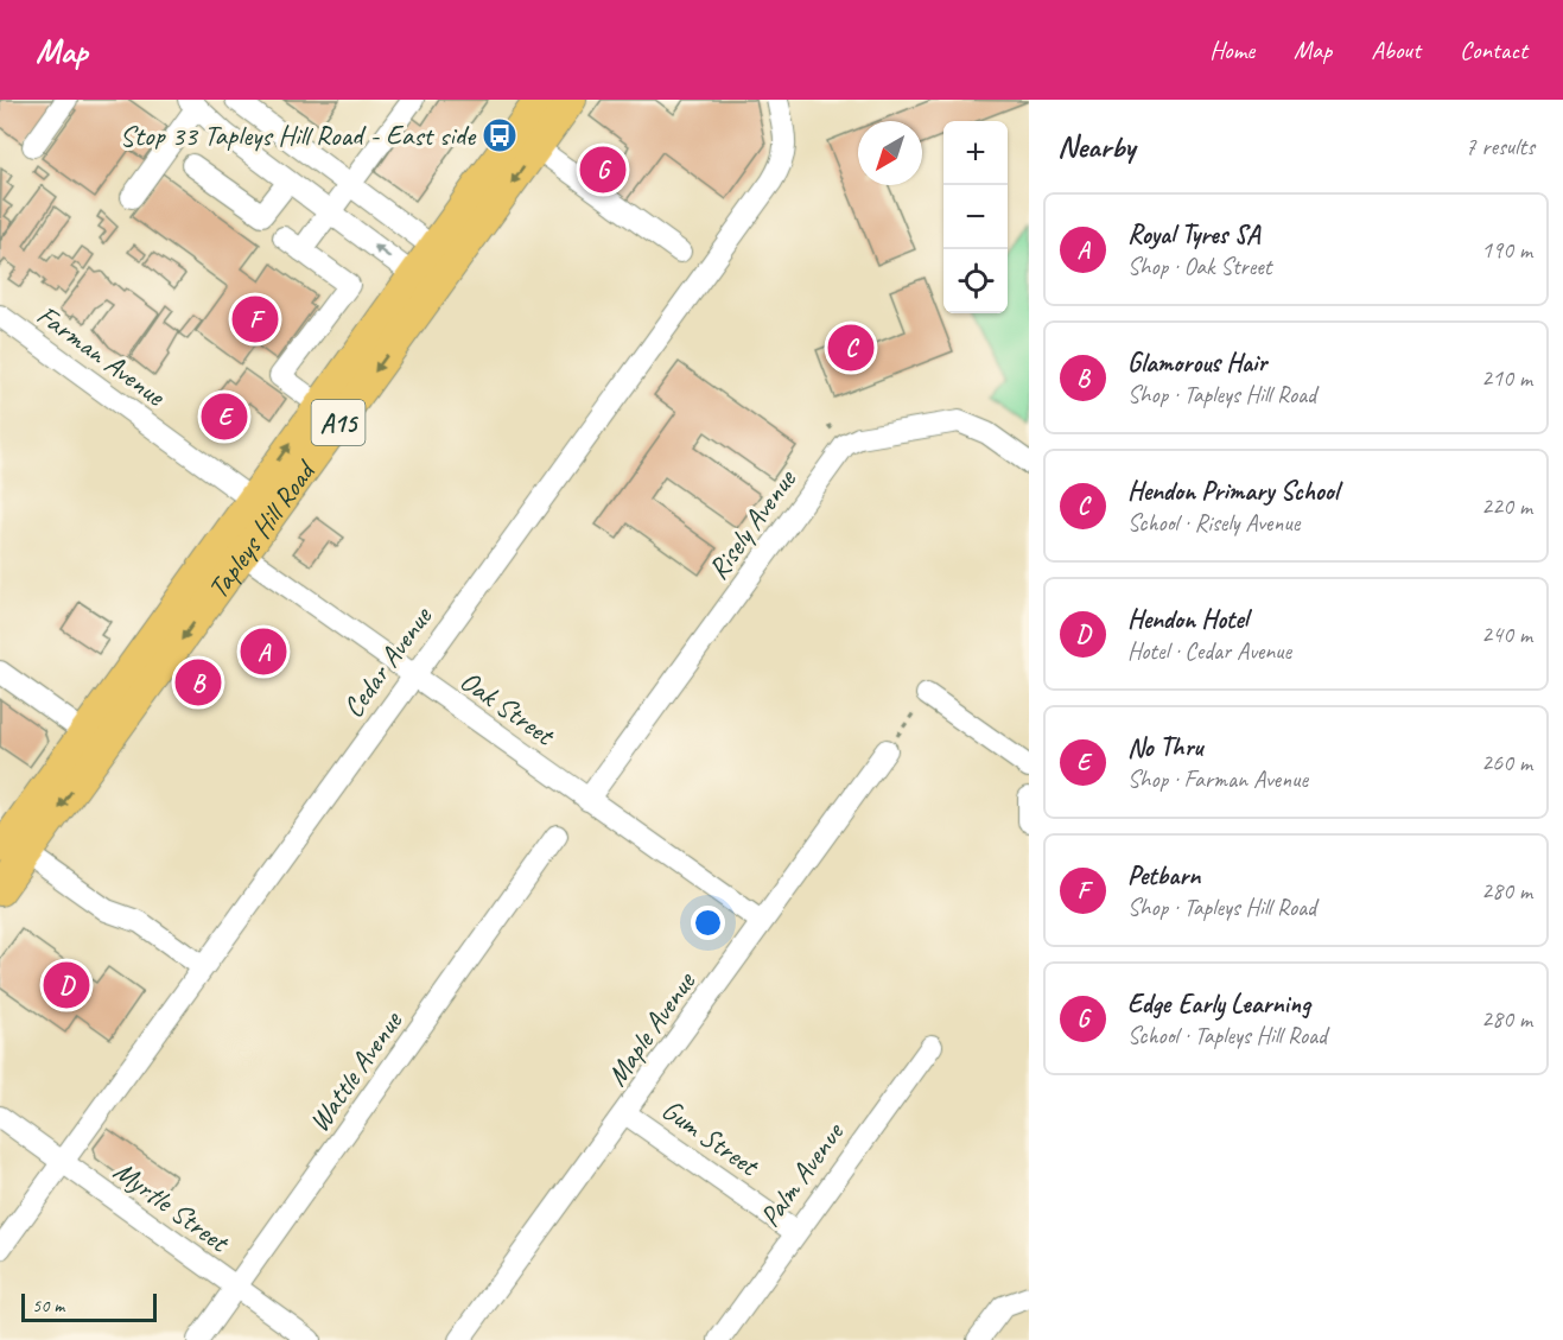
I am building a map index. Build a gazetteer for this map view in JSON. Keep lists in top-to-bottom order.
{
  "streets": {
    "main road": ["A15", "Tapleys Hill Road"],
    "street": [
      "Farman Avenue",
      "Risely Avenue",
      "Cedar Avenue",
      "Oak Street",
      "Maple Avenue",
      "Wattle Avenue",
      "Gum Street",
      "Palm Avenue",
      "Myrtle Street"
    ]
  },
  "crossings": [
    ["Farman Avenue", "Tapleys Hill Road"],
    ["Risely Avenue", "Oak Street"],
    ["Tapleys Hill Road", "Oak Street"],
    ["Cedar Avenue", "Oak Street"],
    ["Cedar Avenue", "Myrtle Street"],
    ["Oak Street", "Maple Avenue"],
    ["Maple Avenue", "Gum Street"],
    ["Wattle Avenue", "Myrtle Street"],
    ["Gum Street", "Palm Avenue"]
  ],
  "places": {
    "bus stop": ["Stop 33 Tapleys Hill Road - East side"]
  },
  "scale_bar": "50 m",
  "north": "bottom left",
  "page": {
    "header": "Map",
    "nav": [
      "Home",
      "Map",
      "About",
      "Contact"
    ],
    "heading": ["Nearby", "7 results"],
    "map_buttons": ["+", "−"],
    "pins": [
      "G",
      "F",
      "C",
      "E",
      "A",
      "B",
      "D"
    ],
    "list": [
      {
        "mark": "A",
        "name": "Royal Tyres SA",
        "note": "Shop · Oak Street",
        "value": "190 m"
      },
      {
        "mark": "B",
        "name": "Glamorous Hair",
        "note": "Shop · Tapleys Hill Road",
        "value": "210 m"
      },
      {
        "mark": "C",
        "name": "Hendon Primary School",
        "note": "School · Risely Avenue",
        "value": "220 m"
      },
      {
        "mark": "D",
        "name": "Hendon Hotel",
        "note": "Hotel · Cedar Avenue",
        "value": "240 m"
      },
      {
        "mark": "E",
        "name": "No Thru",
        "note": "Shop · Farman Avenue",
        "value": "260 m"
      },
      {
        "mark": "F",
        "name": "Petbarn",
        "note": "Shop · Tapleys Hill Road",
        "value": "280 m"
      },
      {
        "mark": "G",
        "name": "Edge Early Learning",
        "note": "School · Tapleys Hill Road",
        "value": "280 m"
      }
    ],
    "scale": "50 m"
  }
}
